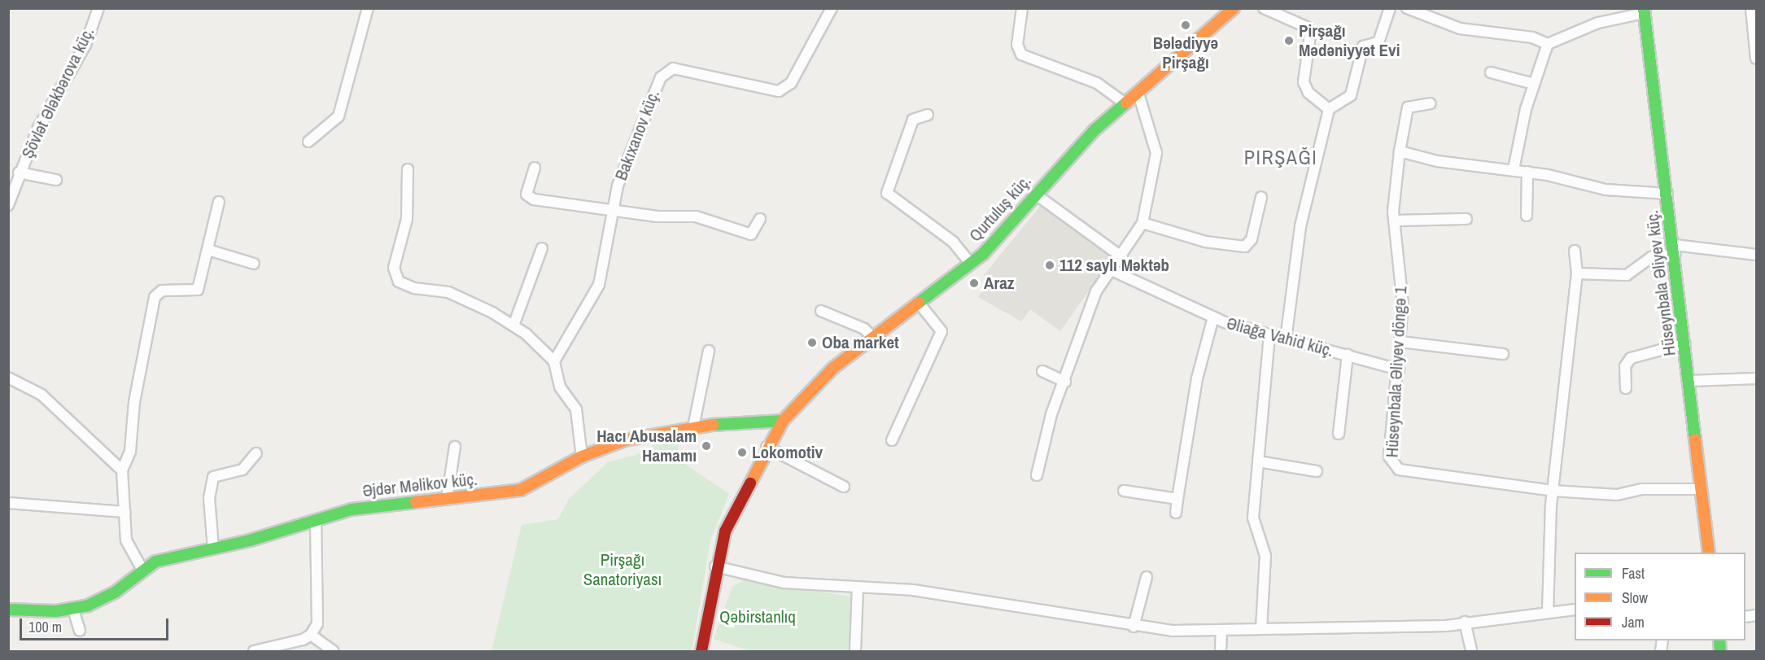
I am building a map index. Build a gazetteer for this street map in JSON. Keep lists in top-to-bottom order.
{
  "streets": {
    "street": [
      "Şövlət Ələkbərova küç.",
      "Bakıxanov küç.",
      "Qurtuluş küç.",
      "Hüseynbala Əliyev küç.",
      "Əliağa Vahid küç.",
      "Hüseynbala Əliyev döngə 1",
      "Əjdər Məlikov küç."
    ]
  },
  "crossings": [
    ["Qurtuluş küç.", "Əjdər Məlikov küç."],
    ["Hüseynbala Əliyev küç.", "Hüseynbala Əliyev döngə 1"],
    ["Əliağa Vahid küç.", "Hüseynbala Əliyev döngə 1"]
  ],
  "districts": ["PIRŞAĞI"],
  "parks": ["Pirşağı Sanatoriyası", "Qəbirstanlıq"],
  "places": [
    "Bələdiyyə Pirşağı",
    "Pirşağı Mədəniyyət Evi",
    "112 saylı Məktəb",
    "Araz",
    "Oba market",
    "Hacı Abusalam Hamamı",
    "Lokomotiv"
  ],
  "legend": ["Fast", "Slow", "Jam"],
  "scale_bar": "100 m"
}
